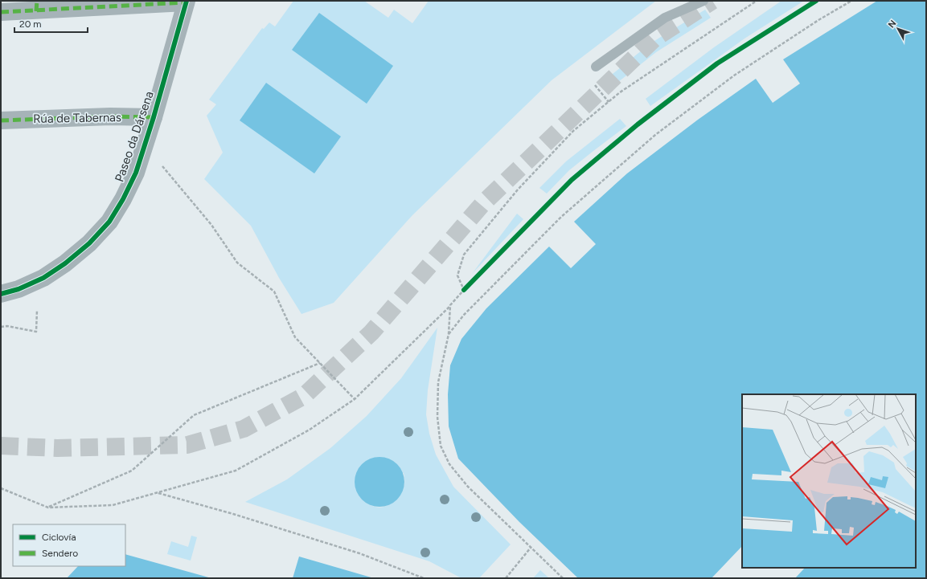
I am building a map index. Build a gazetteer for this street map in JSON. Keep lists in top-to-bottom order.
{
  "streets": {
    "street": ["Rúa de Tabernas", "Paseo da Dársena"]
  },
  "crossings": [
    ["Rúa de Tabernas", "Paseo da Dársena"]
  ],
  "legend": ["Ciclovía", "Sendero"],
  "scale_bar": "20 m",
  "north": "top left"
}
